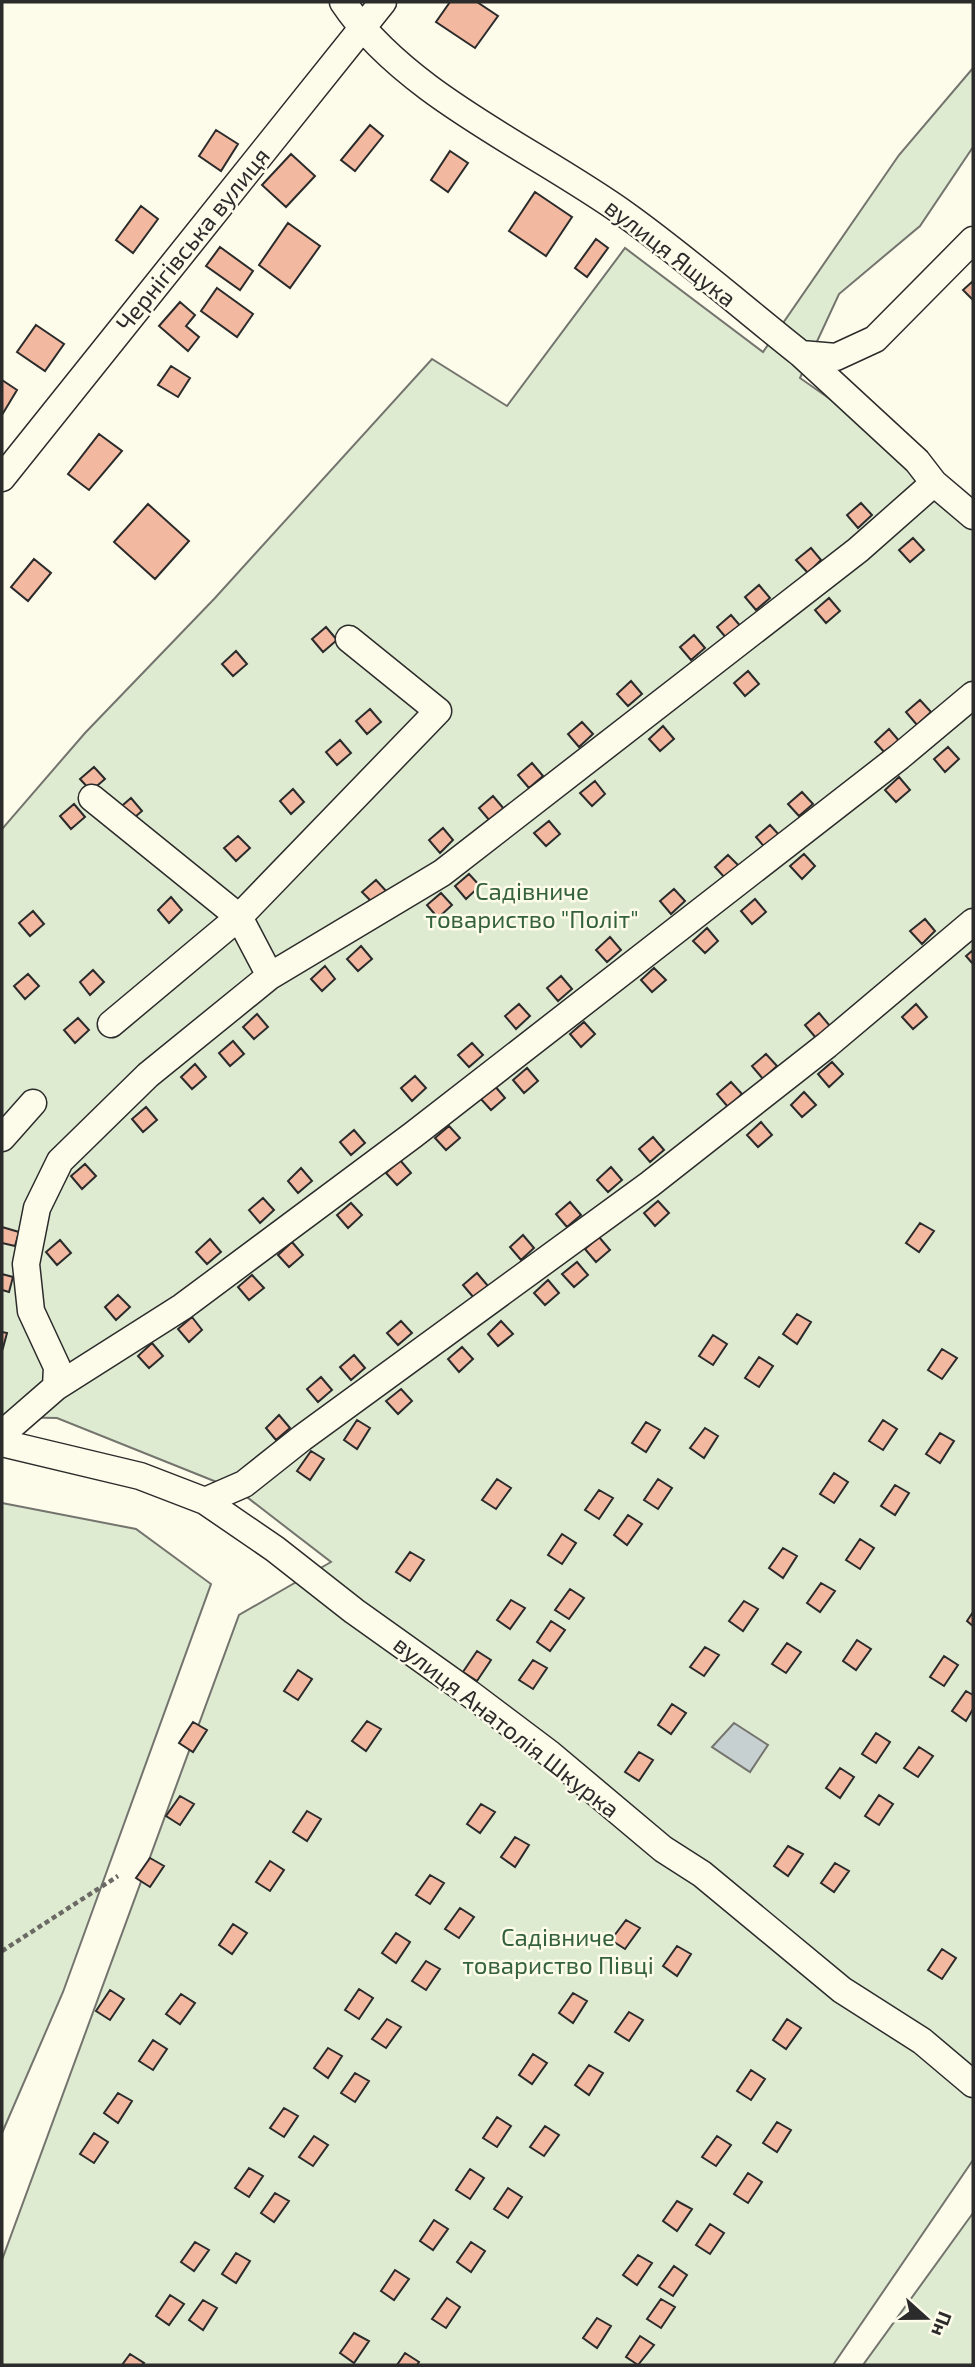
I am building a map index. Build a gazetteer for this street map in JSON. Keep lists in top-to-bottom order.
{
  "streets": {
    "street": ["Чернігівська вулиця", "вулиця Ящука", "вулиця Анатолія Шкурка"]
  },
  "crossings": [
    ["Чернігівська вулиця", "вулиця Ящука"]
  ],
  "parks": ["Садівниче товариство \"Політ\"", "Садівниче товариство Півці"],
  "north": "right"
}
